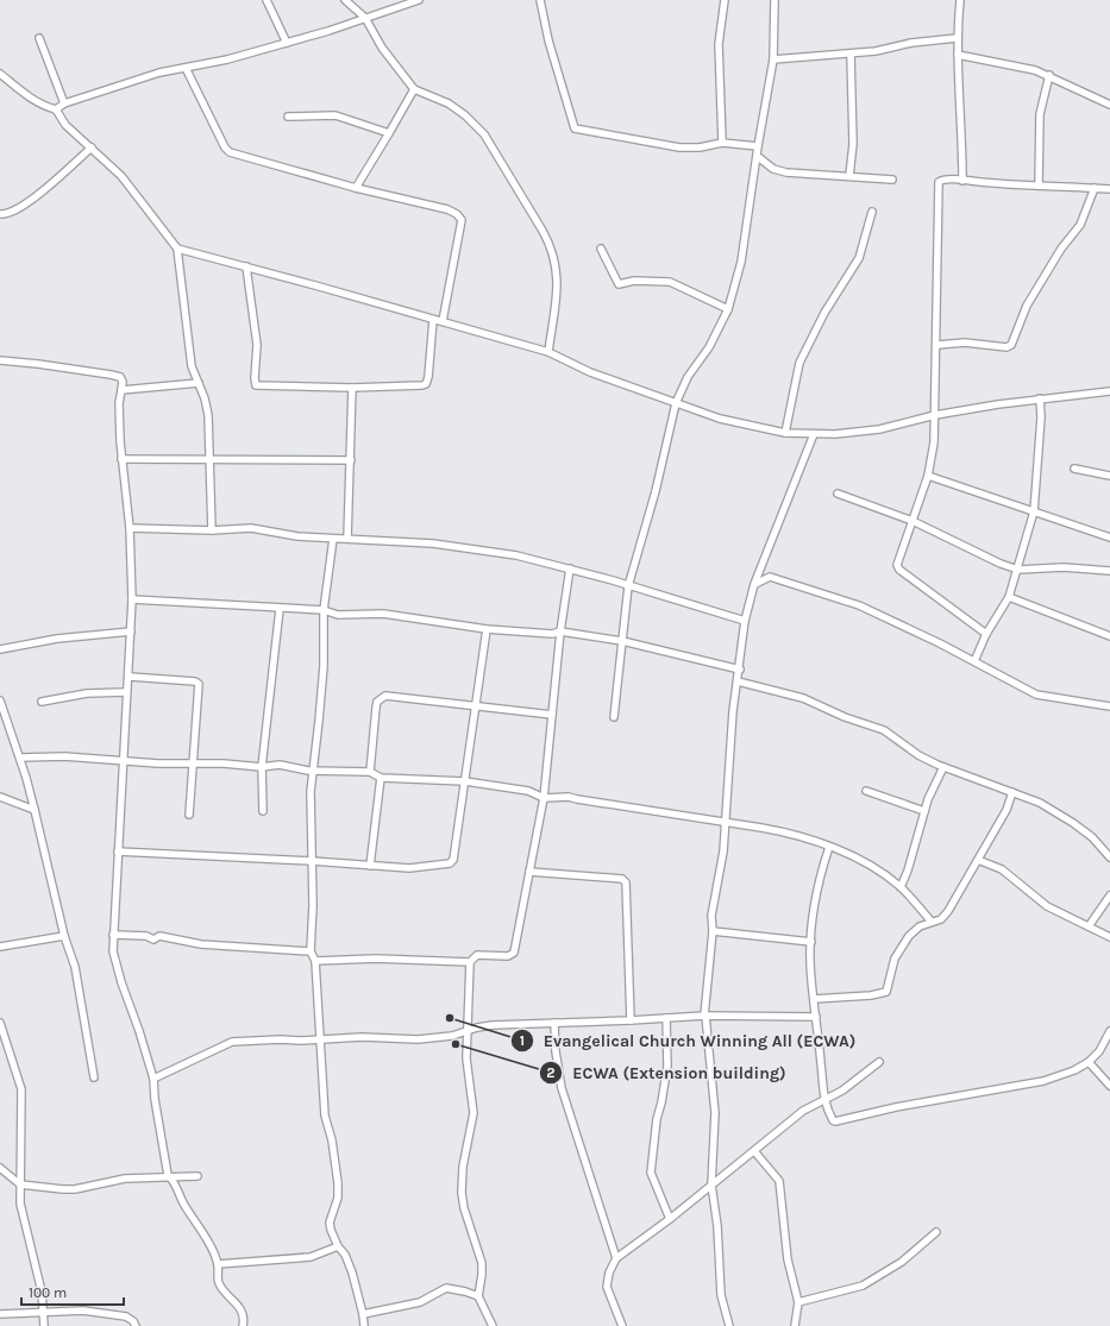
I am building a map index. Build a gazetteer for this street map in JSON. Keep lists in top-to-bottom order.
{
  "places": ["Evangelical Church Winning All (ECWA)", "ECWA (Extension building)"],
  "scale_bar": "100 m"
}
